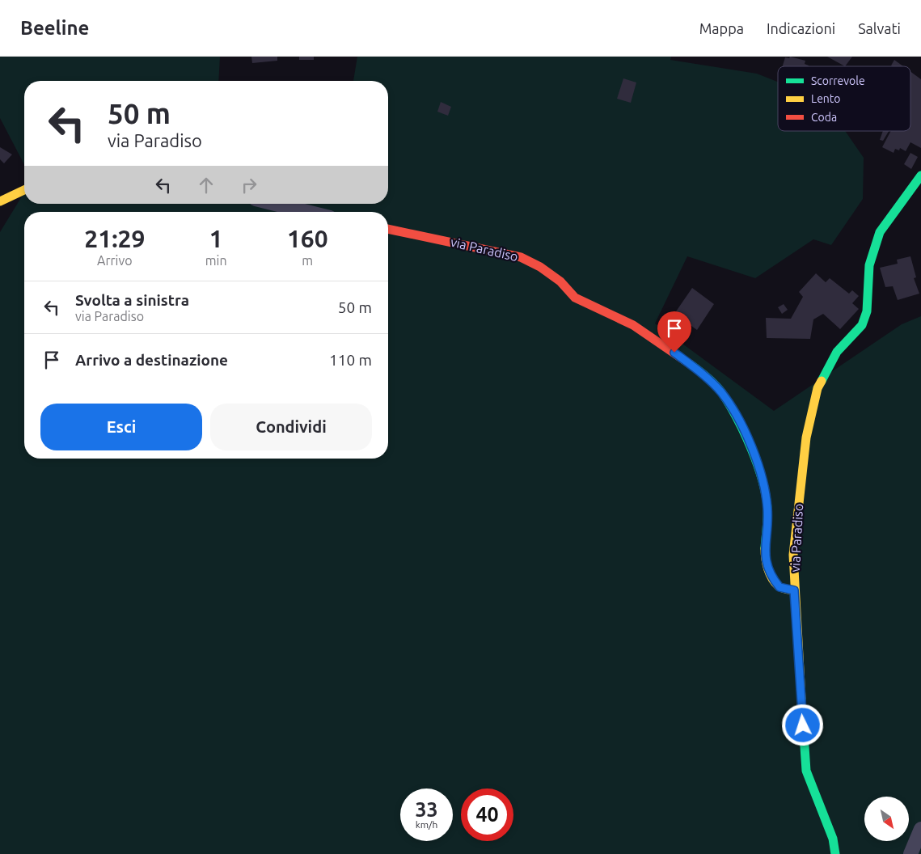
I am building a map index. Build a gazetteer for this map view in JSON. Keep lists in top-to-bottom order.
{
  "streets": {
    "street": ["via Paradiso"]
  },
  "legend": ["Scorrevole", "Lento", "Coda"],
  "north": "bottom right",
  "page": {
    "header": "Beeline",
    "nav": ["Mappa", "Indicazioni", "Salvati"],
    "turn": ["50 m", "via Paradiso"],
    "eta": [
      "21:29",
      "Arrivo",
      "1",
      "min",
      "160",
      "m"
    ],
    "list": [
      {
        "name": "Svolta a sinistra",
        "note": "via Paradiso",
        "value": "50 m"
      },
      {
        "name": "Arrivo a destinazione",
        "value": "110 m"
      }
    ],
    "buttons": ["Esci", "Condividi"],
    "speed": "33 km/h",
    "limit": "40"
  }
}
